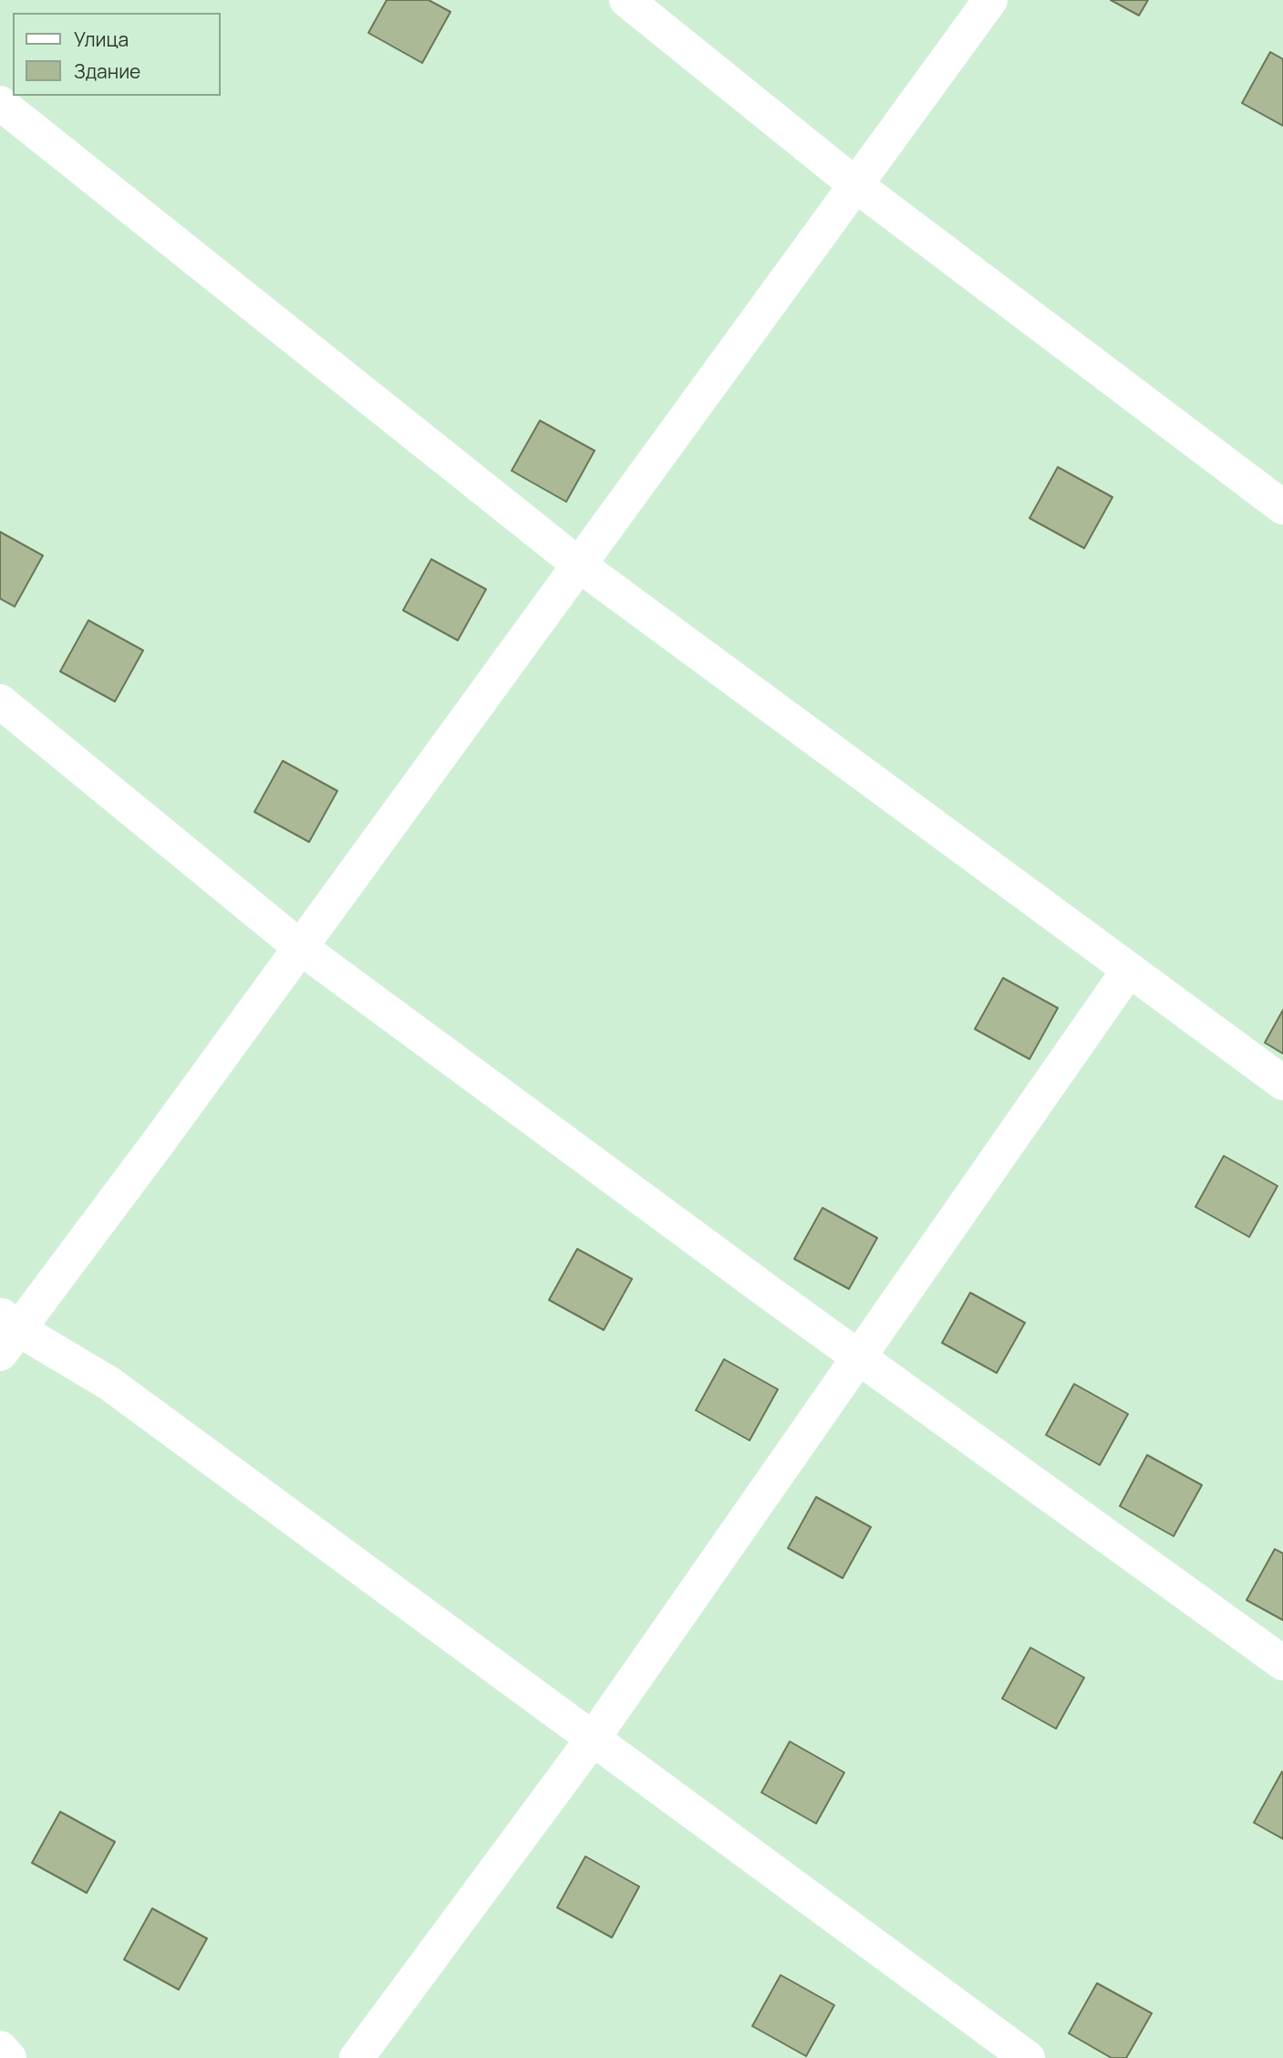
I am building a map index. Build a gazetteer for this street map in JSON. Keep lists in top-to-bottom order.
{
  "legend": ["Улица", "Здание"]
}
